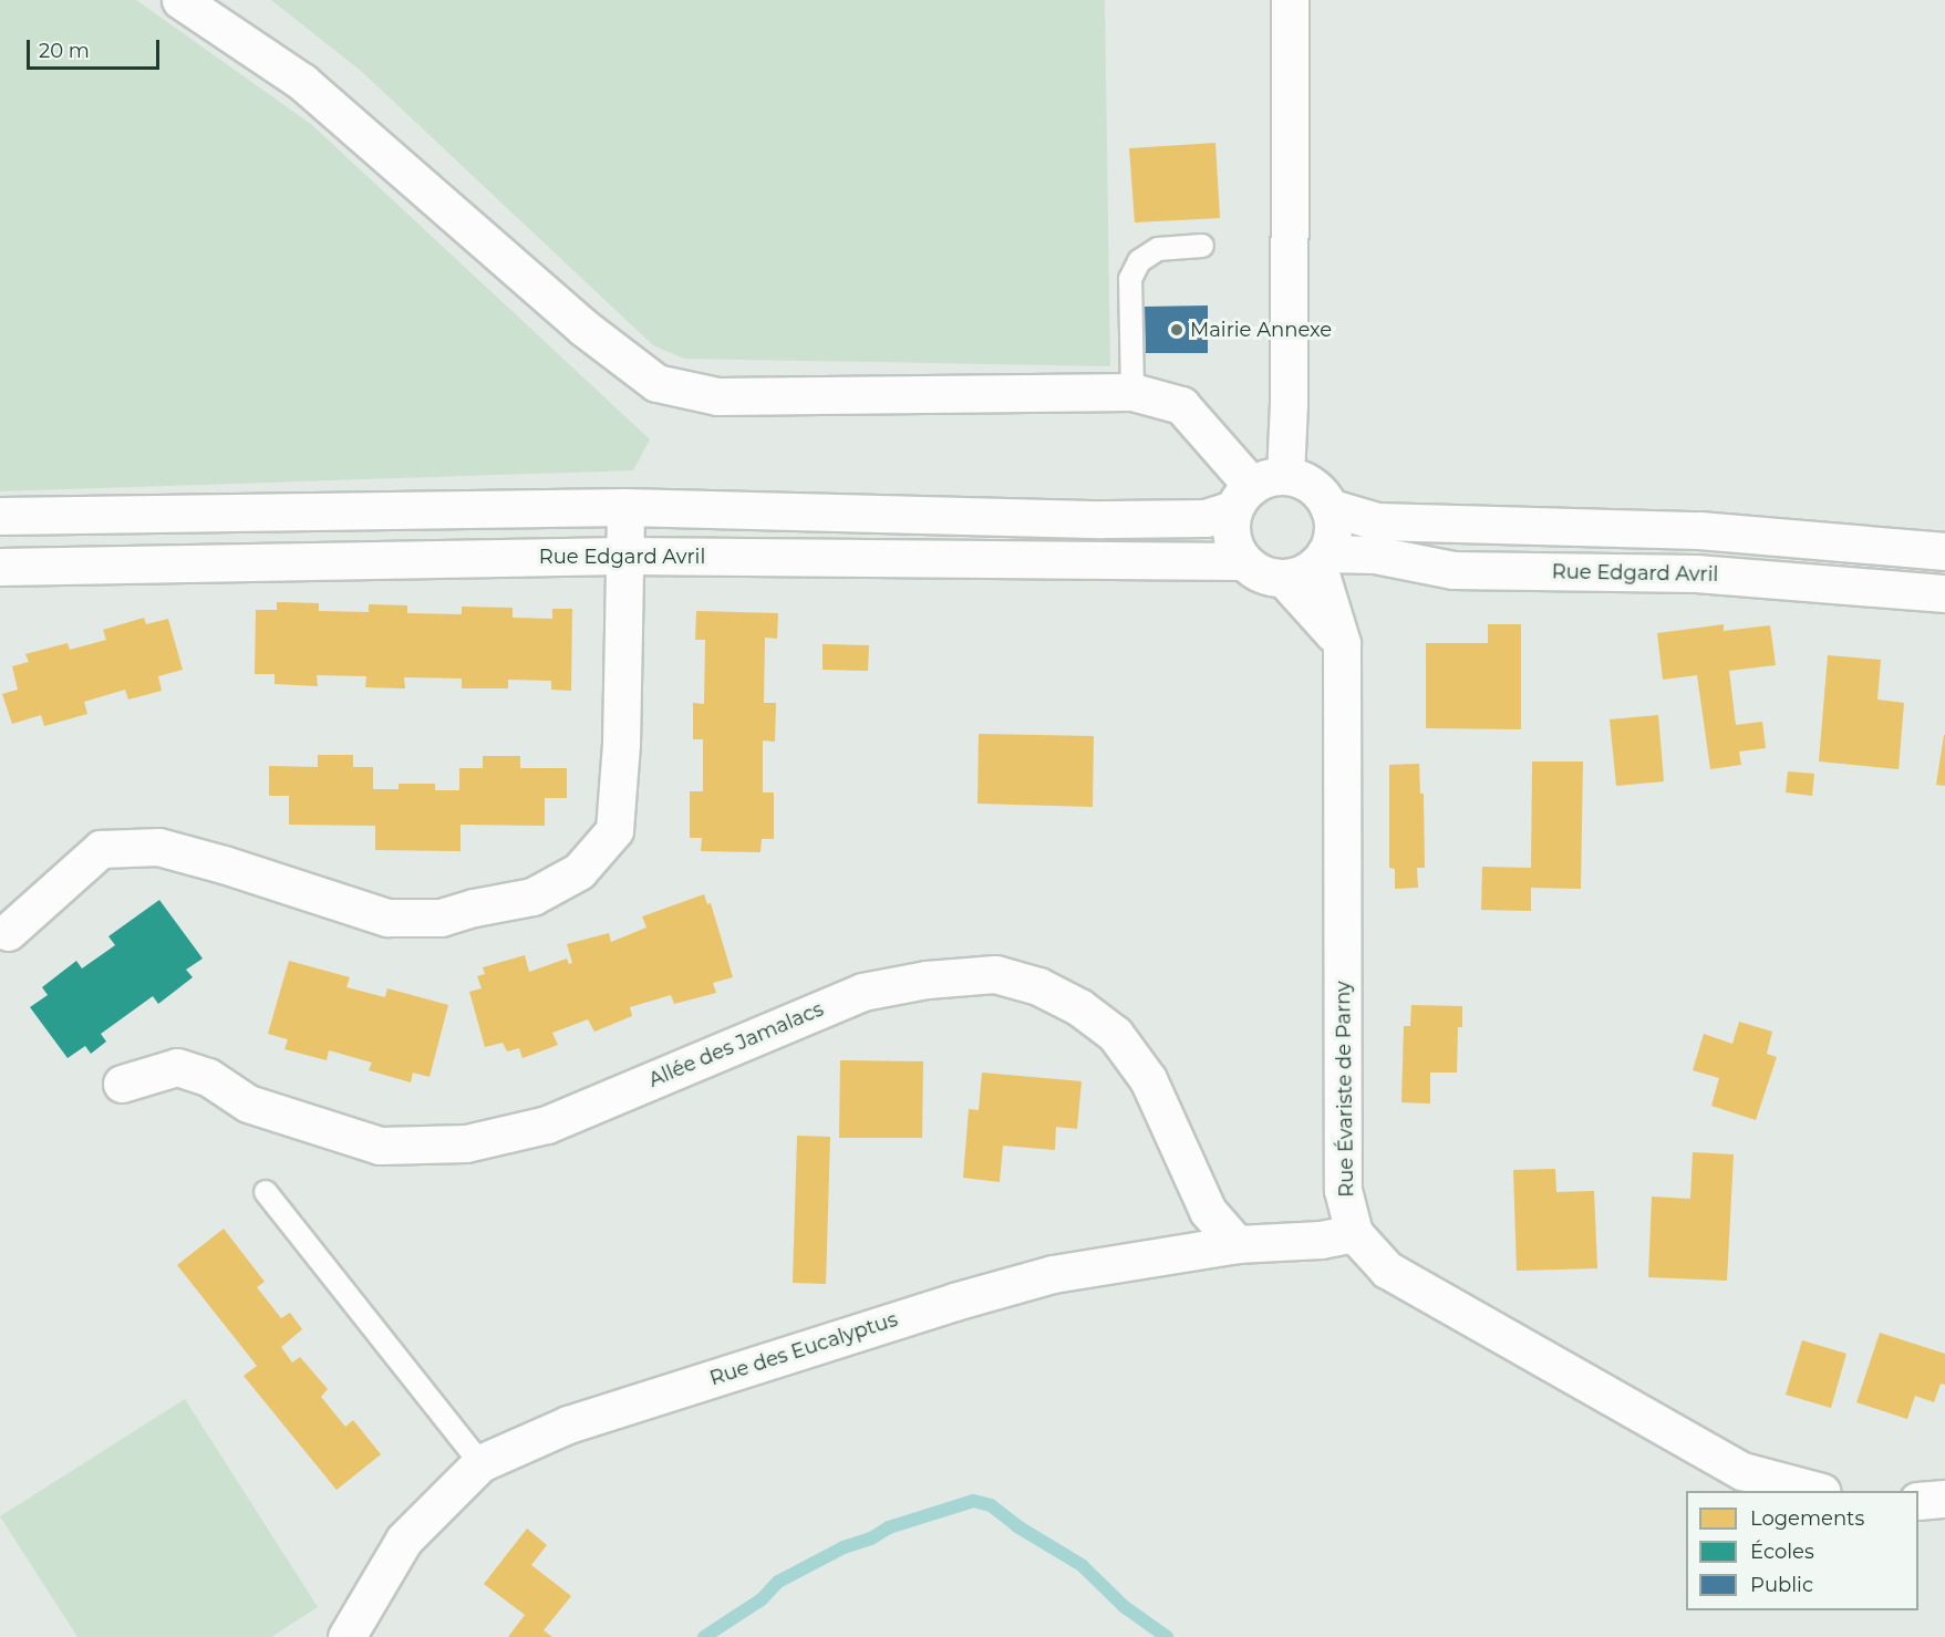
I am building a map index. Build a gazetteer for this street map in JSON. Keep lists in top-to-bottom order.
{
  "streets": {
    "street": [
      "Rue Edgard Avril",
      "Allée des Jamalacs",
      "Rue Évariste de Parny",
      "Rue des Eucalyptus"
    ]
  },
  "crossings": [
    ["Rue Edgard Avril", "Rue Évariste de Parny"],
    ["Allée des Jamalacs", "Rue des Eucalyptus"],
    ["Rue Évariste de Parny", "Rue des Eucalyptus"]
  ],
  "places": ["Mairie Annexe"],
  "legend": ["Logements", "Écoles", "Public"],
  "scale_bar": "20 m"
}
